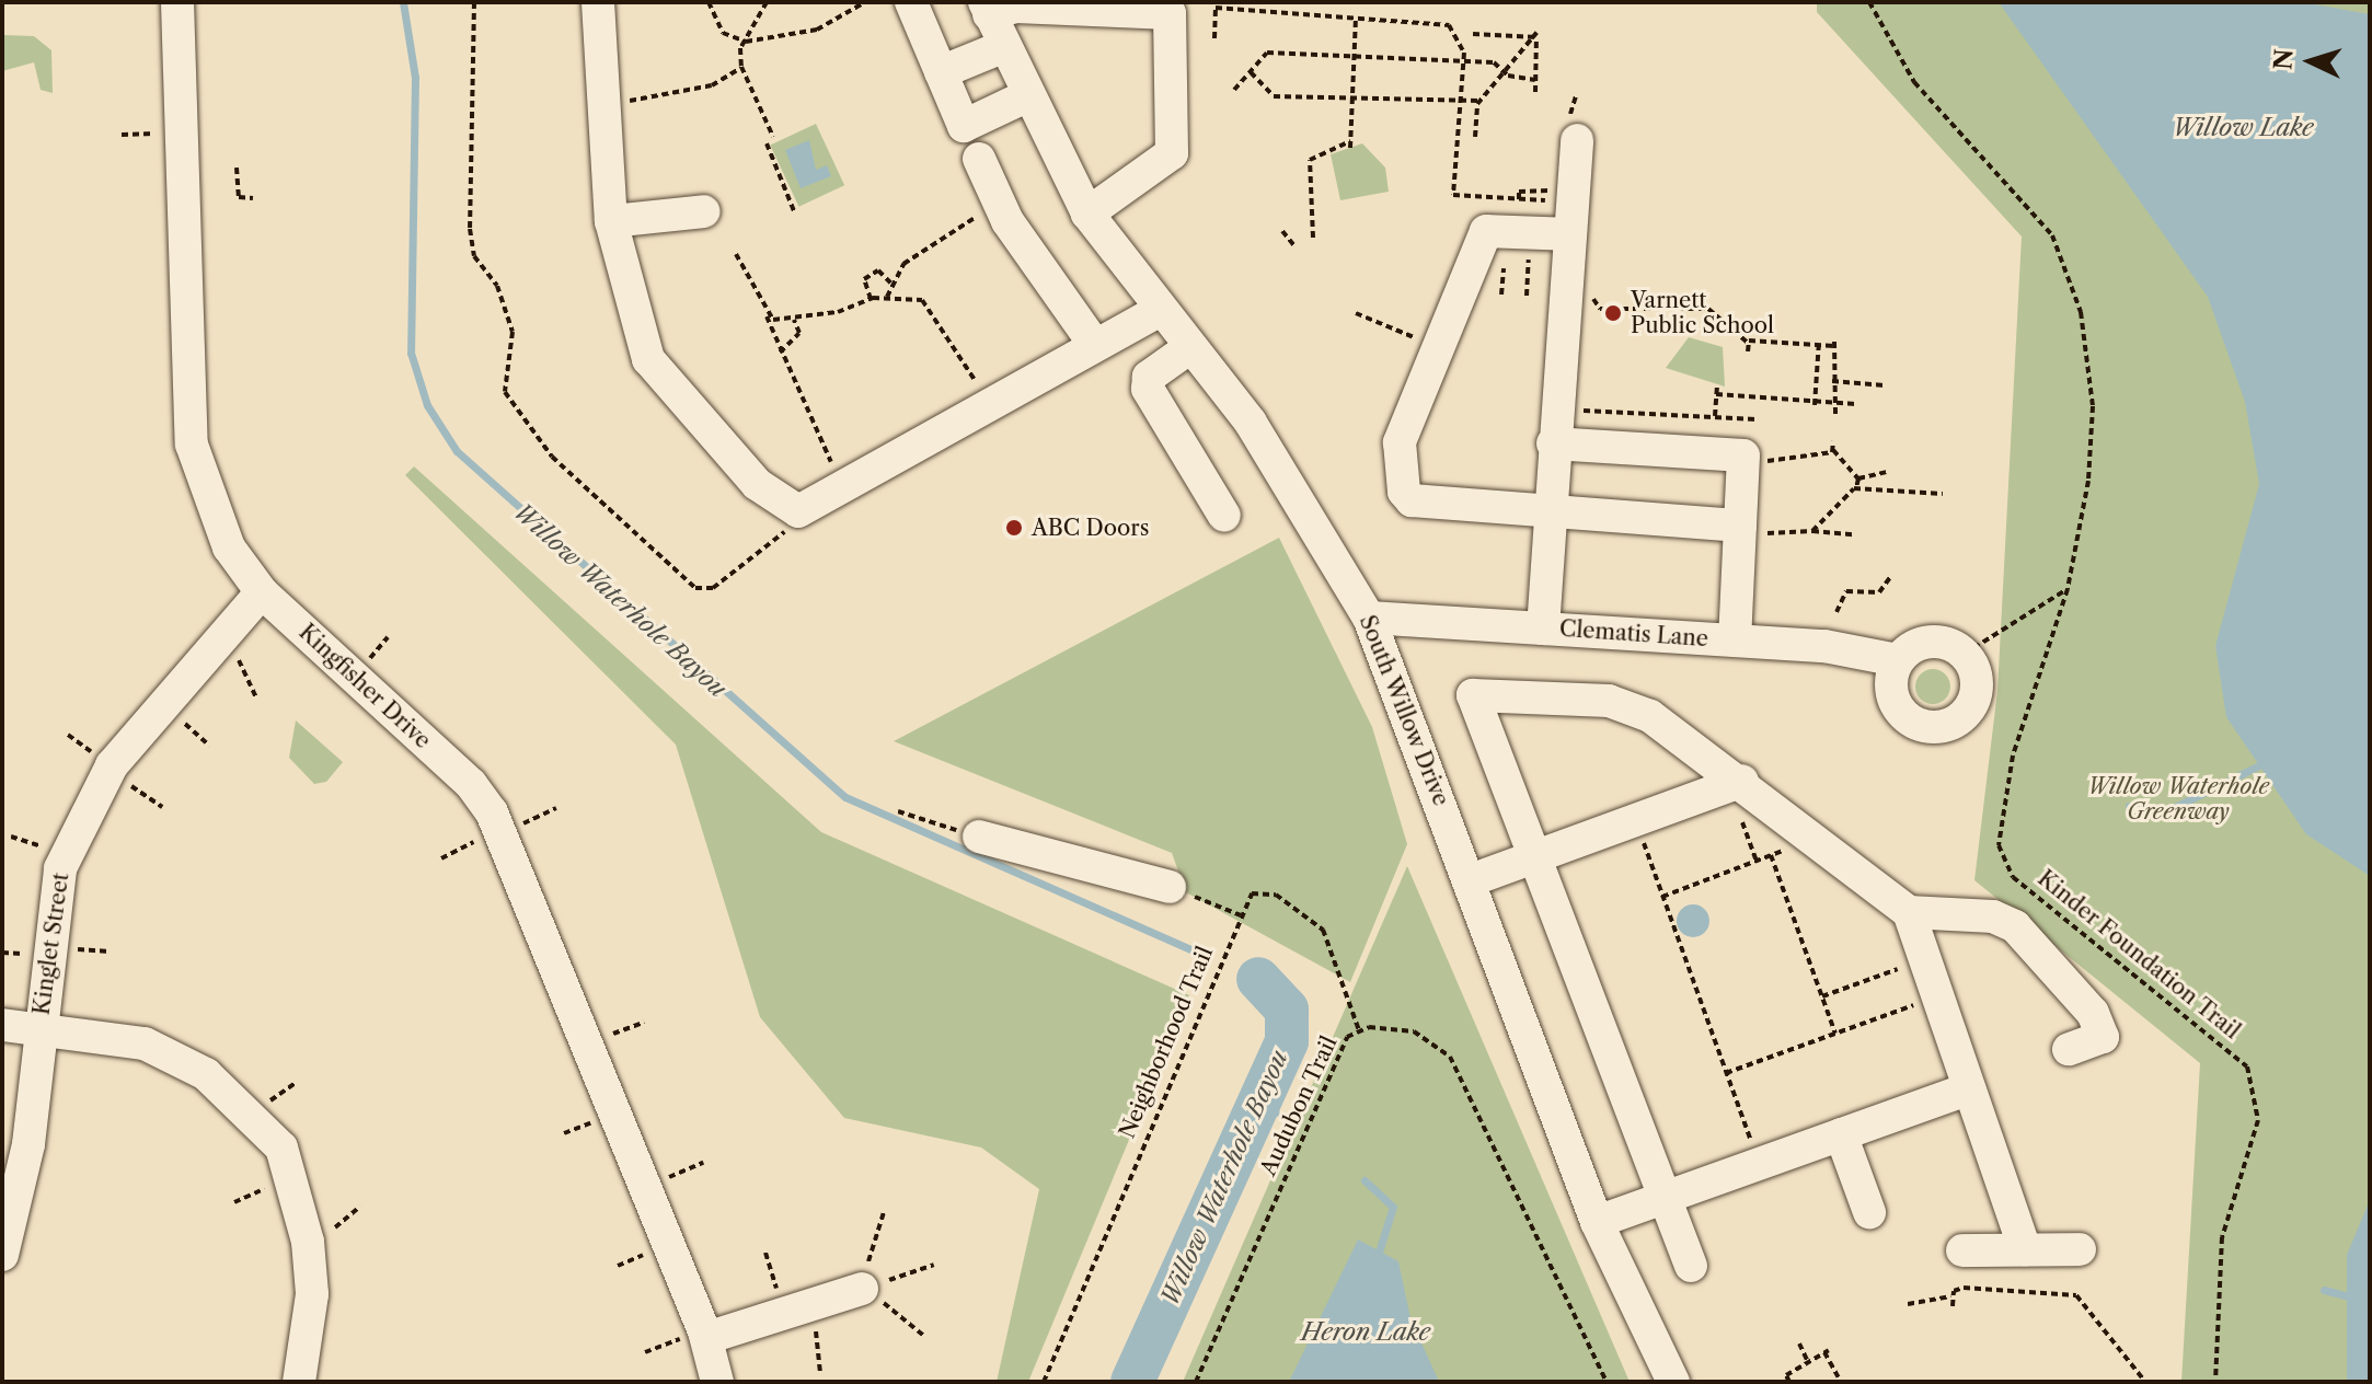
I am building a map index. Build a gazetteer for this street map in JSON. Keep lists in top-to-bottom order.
{
  "streets": {
    "street": [
      "Clematis Lane",
      "Kingfisher Drive",
      "South Willow Drive",
      "Kinglet Street"
    ],
    "path": ["Kinder Foundation Trail", "Neighborhood Trail", "Audubon Trail"]
  },
  "crossings": [
    ["Clematis Lane", "South Willow Drive"],
    ["Kingfisher Drive", "Kinglet Street"],
    ["Neighborhood Trail", "Audubon Trail"]
  ],
  "water": ["Willow Lake", "Willow Waterhole Bayou", "Heron Lake"],
  "parks": ["Willow Waterhole Greenway"],
  "places": ["Varnett Public School", "ABC Doors"],
  "north": "left"
}
